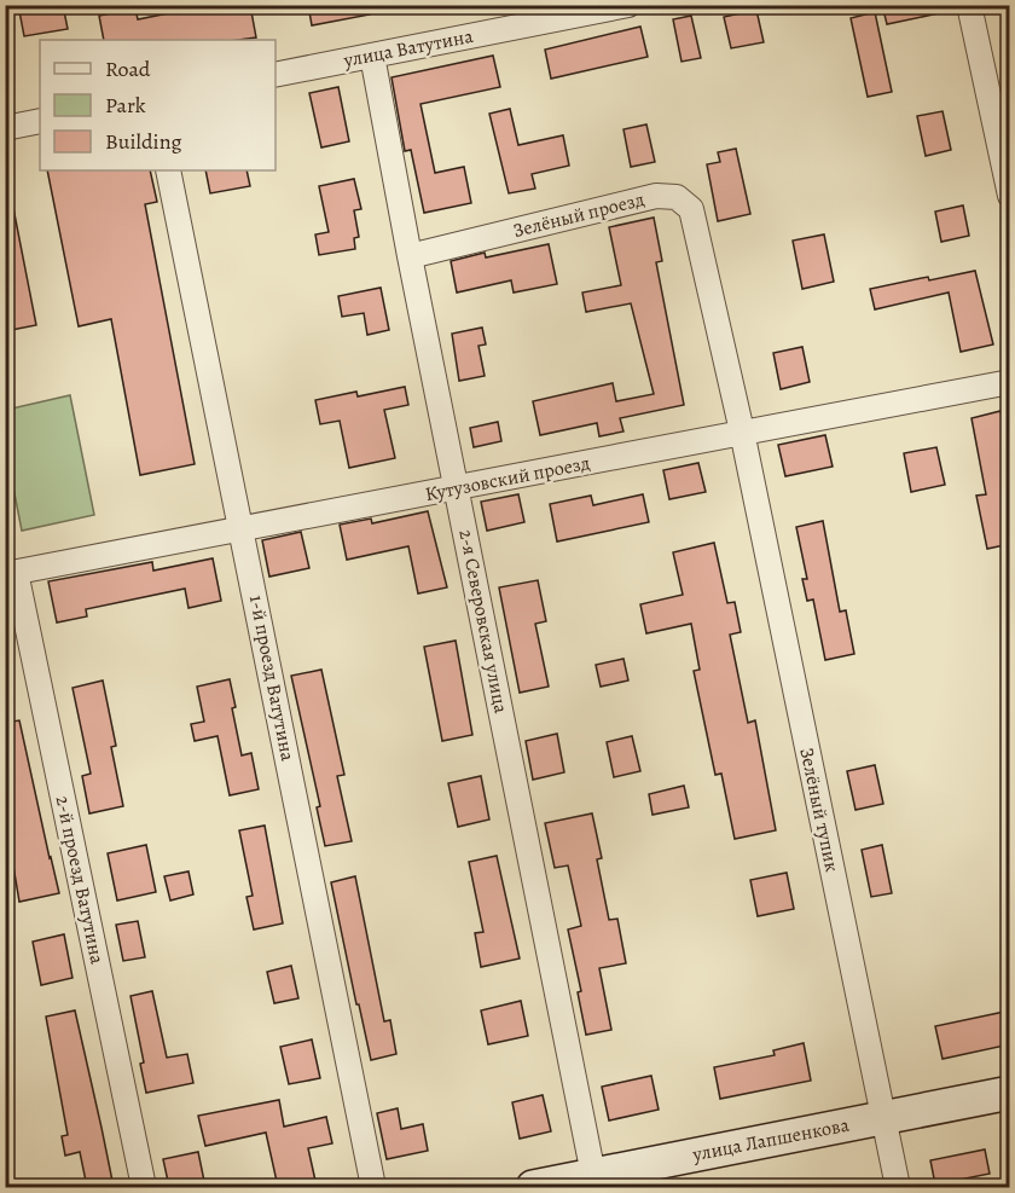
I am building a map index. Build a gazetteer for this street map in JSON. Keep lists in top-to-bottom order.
{
  "streets": {
    "street": [
      "улица Ватутина",
      "Зелёный проезд",
      "Кутузовский проезд",
      "2-я Северовская улица",
      "1-й проезд Ватутина",
      "Зелёный тупик",
      "2-й проезд Ватутина",
      "улица Лапшенкова"
    ]
  },
  "crossings": [
    ["улица Ватутина", "2-я Северовская улица"],
    ["Зелёный проезд", "Кутузовский проезд"],
    ["Зелёный проезд", "2-я Северовская улица"],
    ["Зелёный проезд", "Зелёный тупик"],
    ["Кутузовский проезд", "2-я Северовская улица"],
    ["Кутузовский проезд", "1-й проезд Ватутина"],
    ["Кутузовский проезд", "Зелёный тупик"],
    ["Кутузовский проезд", "2-й проезд Ватутина"],
    ["2-я Северовская улица", "улица Лапшенкова"],
    ["Зелёный тупик", "улица Лапшенкова"]
  ],
  "legend": ["Road", "Park", "Building"]
}
